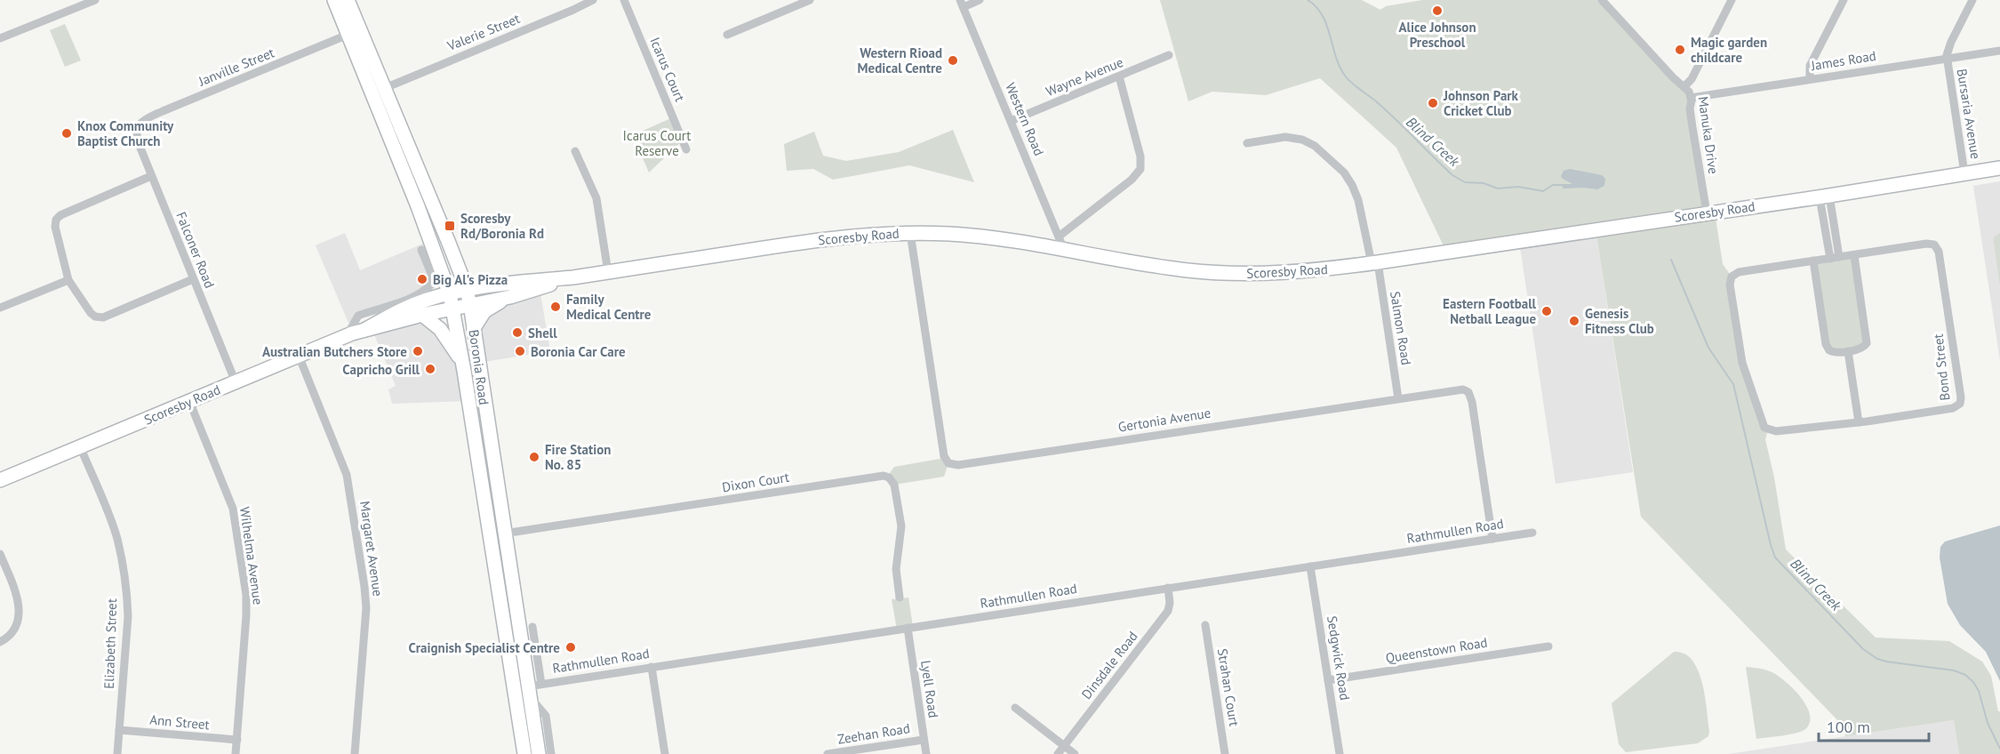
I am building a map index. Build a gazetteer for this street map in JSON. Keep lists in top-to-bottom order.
{
  "streets": {
    "main road": ["Scoresby Road", "Boronia Road"],
    "street": [
      "Valerie Street",
      "James Road",
      "Janville Street",
      "Icarus Court",
      "Wayne Avenue",
      "Bursaria Avenue",
      "Western Road",
      "Manuka Drive",
      "Falconer Road",
      "Salmon Road",
      "Bond Street",
      "Gertonia Avenue",
      "Dixon Court",
      "Rathmullen Road",
      "Margaret Avenue",
      "Wilhelma Avenue",
      "Elizabeth Street",
      "Queenstown Road",
      "Sedgwick Road",
      "Dinsdale Road",
      "Strahan Court",
      "Lyell Road",
      "Ann Street",
      "Zeehan Road"
    ]
  },
  "crossings": [
    ["Valerie Street", "Boronia Road"],
    ["James Road", "Bursaria Avenue"],
    ["James Road", "Manuka Drive"],
    ["Janville Street", "Falconer Road"],
    ["Janville Street", "Boronia Road"],
    ["Wayne Avenue", "Western Road"],
    ["Bursaria Avenue", "Scoresby Road"],
    ["Western Road", "Scoresby Road"],
    ["Manuka Drive", "Scoresby Road"],
    ["Scoresby Road", "Falconer Road"],
    ["Scoresby Road", "Salmon Road"],
    ["Scoresby Road", "Boronia Road"],
    ["Scoresby Road", "Gertonia Avenue"],
    ["Scoresby Road", "Margaret Avenue"],
    ["Scoresby Road", "Wilhelma Avenue"],
    ["Scoresby Road", "Elizabeth Street"],
    ["Salmon Road", "Gertonia Avenue"],
    ["Boronia Road", "Dixon Court"],
    ["Boronia Road", "Rathmullen Road"],
    ["Gertonia Avenue", "Rathmullen Road"],
    ["Rathmullen Road", "Sedgwick Road"],
    ["Rathmullen Road", "Dinsdale Road"],
    ["Rathmullen Road", "Lyell Road"],
    ["Wilhelma Avenue", "Ann Street"],
    ["Elizabeth Street", "Ann Street"],
    ["Queenstown Road", "Sedgwick Road"],
    ["Lyell Road", "Zeehan Road"]
  ],
  "water": ["Blind Creek"],
  "parks": ["Icarus Court Reserve"],
  "places": {
    "other": [
      "Alice Johnson Preschool",
      "Magic garden childcare",
      "Western Rioad Medical Centre",
      "Johnson Park Cricket Club",
      "Knox Community Baptist Church",
      "Big Al's Pizza",
      "Family Medical Centre",
      "Eastern Football Netball League",
      "Genesis Fitness Club",
      "Shell",
      "Australian Butchers Store",
      "Boronia Car Care",
      "Capricho Grill",
      "Fire Station No. 85",
      "Craignish Specialist Centre"
    ],
    "transit": ["Scoresby Rd/Boronia Rd"]
  },
  "scale_bar": "100 m"
}
